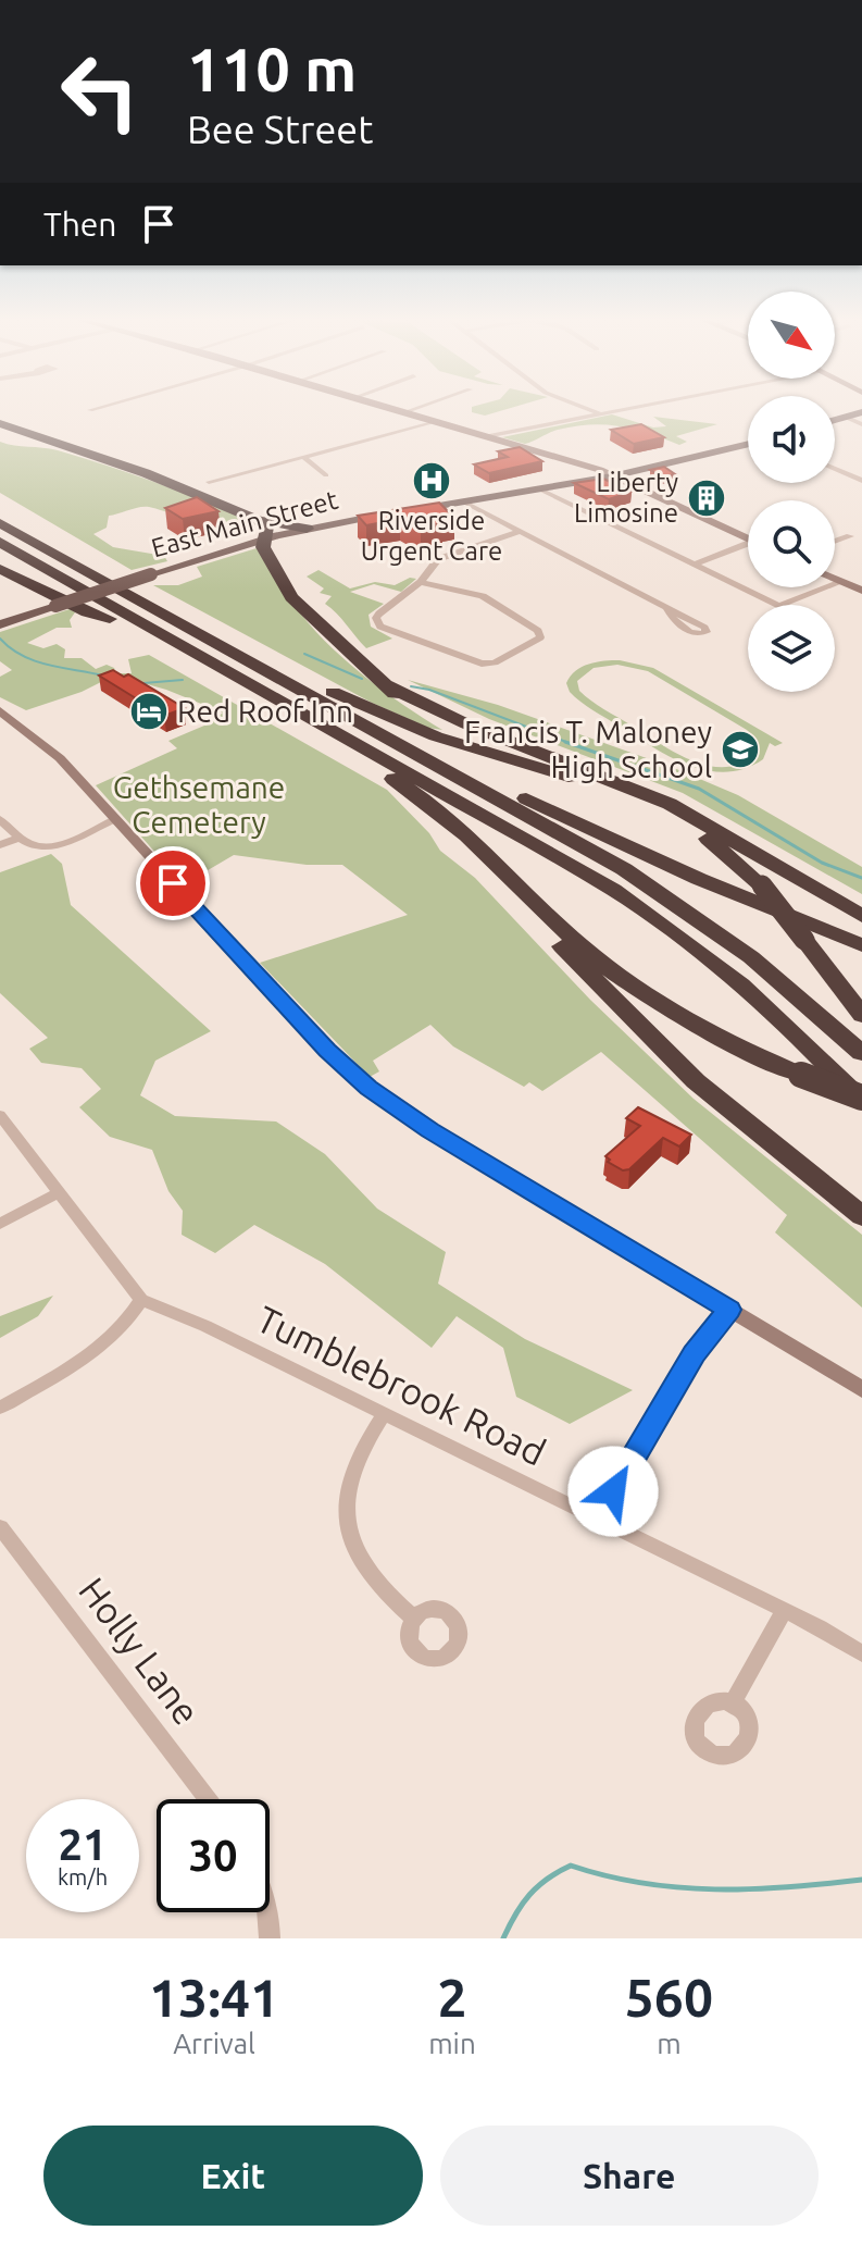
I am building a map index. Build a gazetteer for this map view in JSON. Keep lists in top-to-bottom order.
{
  "streets": {
    "main road": ["East Main Street"],
    "street": ["Tumblebrook Road", "Holly Lane"]
  },
  "parks": ["Gethsemane Cemetery"],
  "places": {
    "hospital": ["Riverside Urgent Care"],
    "building": ["Liberty Limosine"],
    "hotel": ["Red Roof Inn"],
    "school or university": ["Francis T. Maloney High School"]
  },
  "north": "bottom right",
  "page": {
    "turn": ["110 m", "Bee Street"],
    "then": "Then",
    "speed": "21 km/h",
    "limit": "30",
    "eta": [
      "13:41",
      "Arrival",
      "2",
      "min",
      "560",
      "m"
    ],
    "buttons": ["Exit", "Share"]
  }
}
